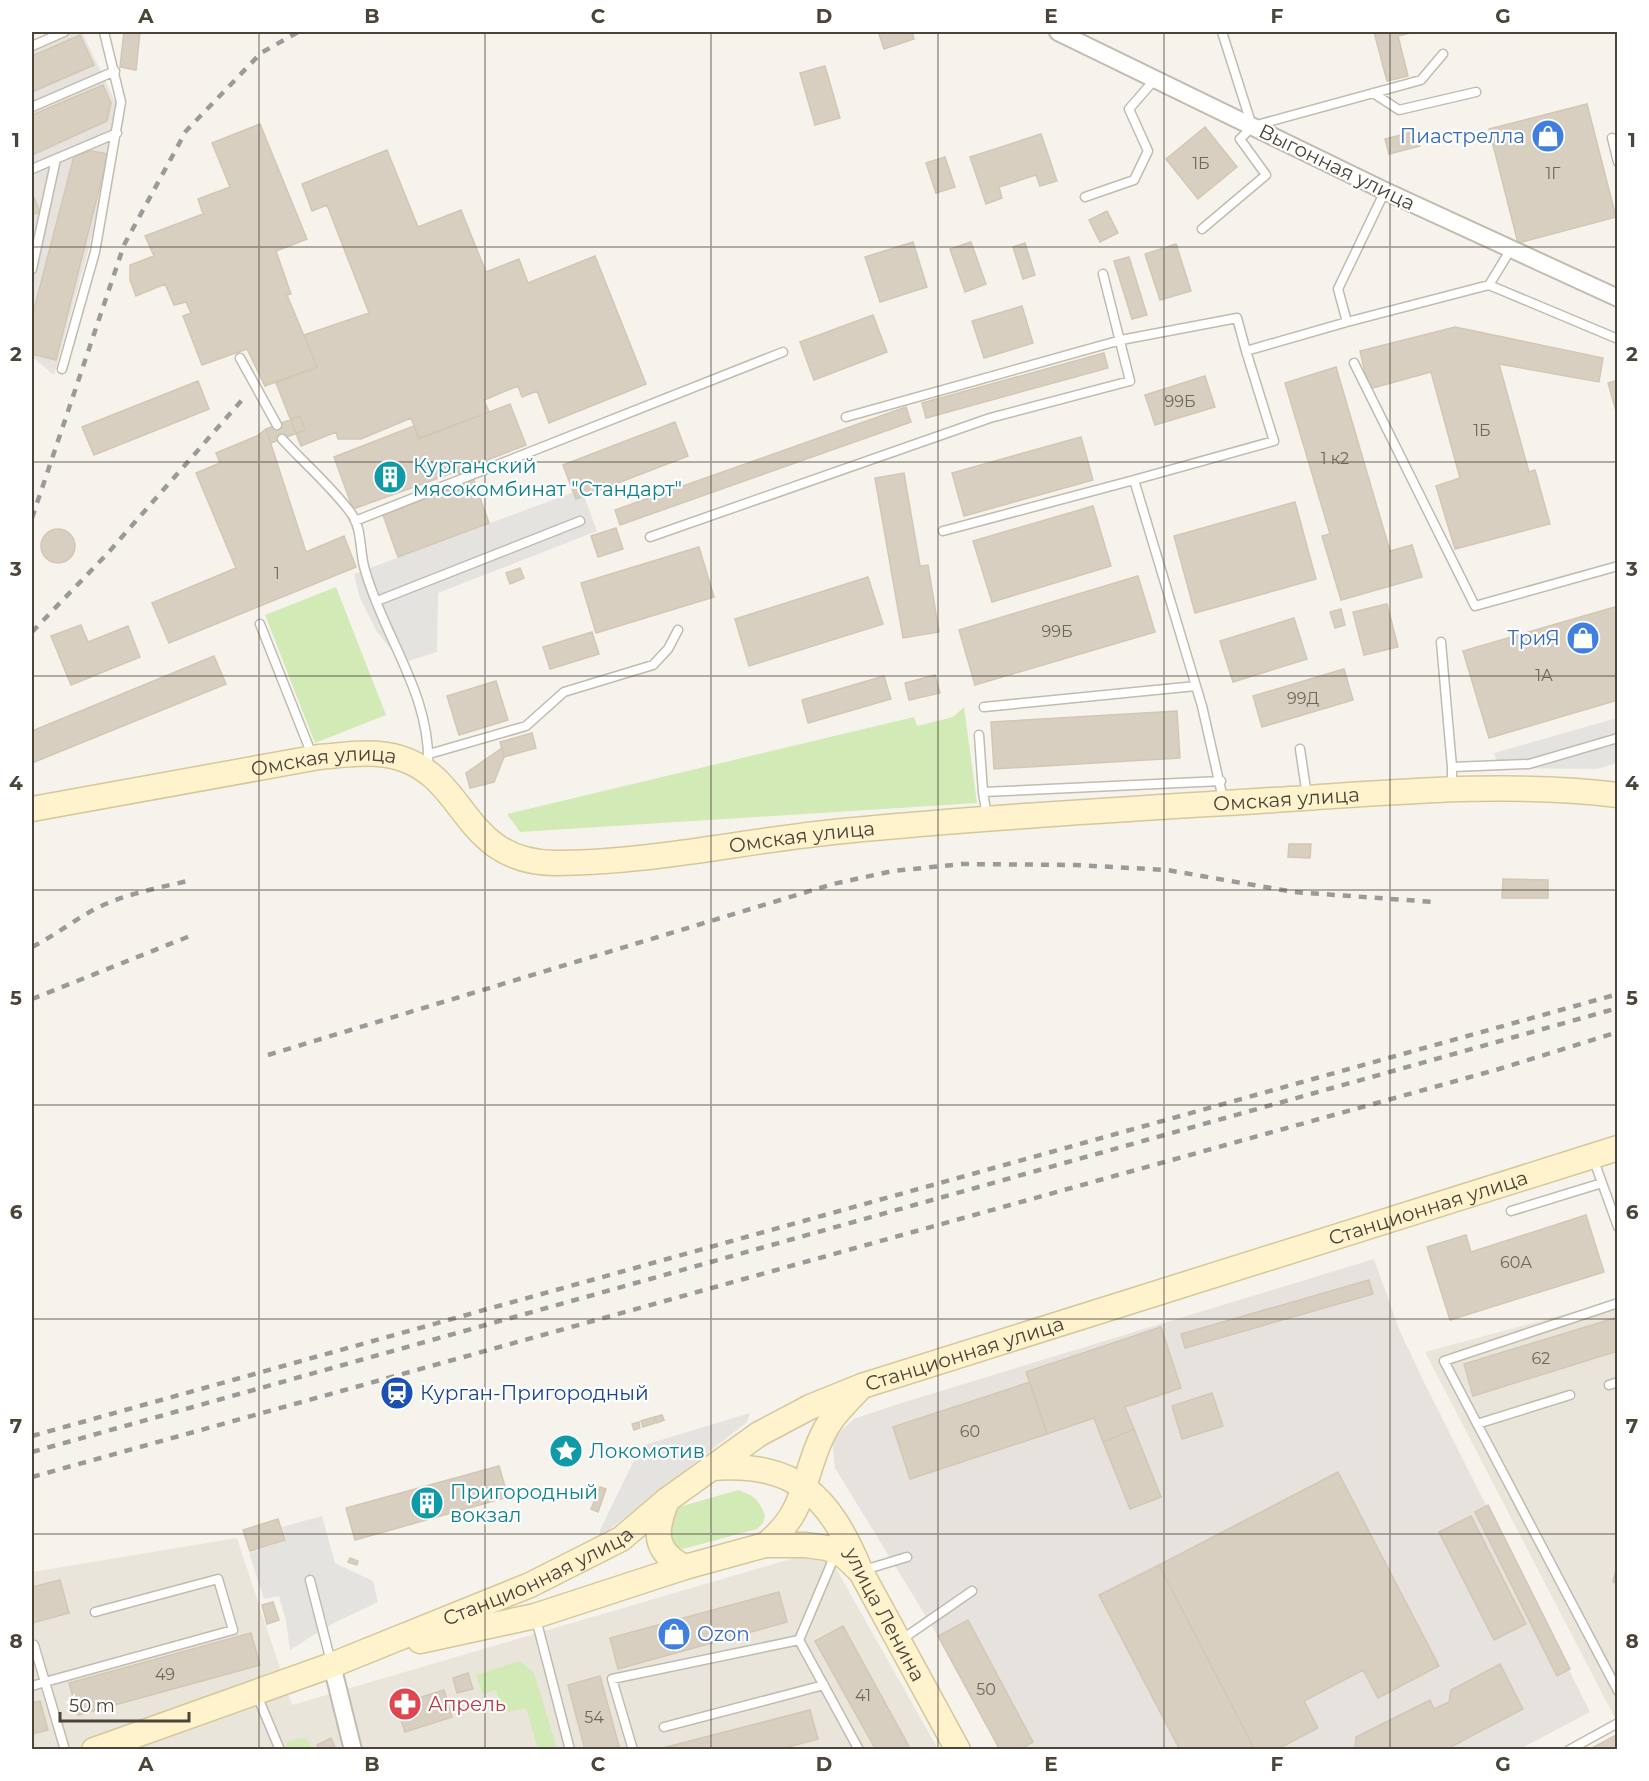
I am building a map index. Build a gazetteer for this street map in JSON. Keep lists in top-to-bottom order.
{
  "streets": {
    "main road": ["Омская улица", "Станционная улица", "улица Ленина"],
    "street": ["Выгонная улица"]
  },
  "crossings": [
    ["Станционная улица", "улица Ленина"]
  ],
  "places": {
    "shop": ["Пиастрелла", "ТриЯ", "Ozon"],
    "building": ["Курганский мясокомбинат \"Стандарт\"", "Пригородный вокзал"],
    "station": ["Курган-Пригородный"],
    "place": ["Локомотив"],
    "pharmacy": ["Апрель"]
  },
  "house_numbers": [
    "1Б",
    "1Г",
    "99Б",
    "1Б",
    "1 к2",
    "1",
    "99Б",
    "1А",
    "99Д",
    "60А",
    "62",
    "60",
    "49",
    "50",
    "41",
    "54"
  ],
  "scale_bar": "50 m",
  "grid": {
    "columns": [
      "A",
      "B",
      "C",
      "D",
      "E",
      "F",
      "G"
    ],
    "rows": [
      "1",
      "2",
      "3",
      "4",
      "5",
      "6",
      "7",
      "8"
    ]
  }
}
